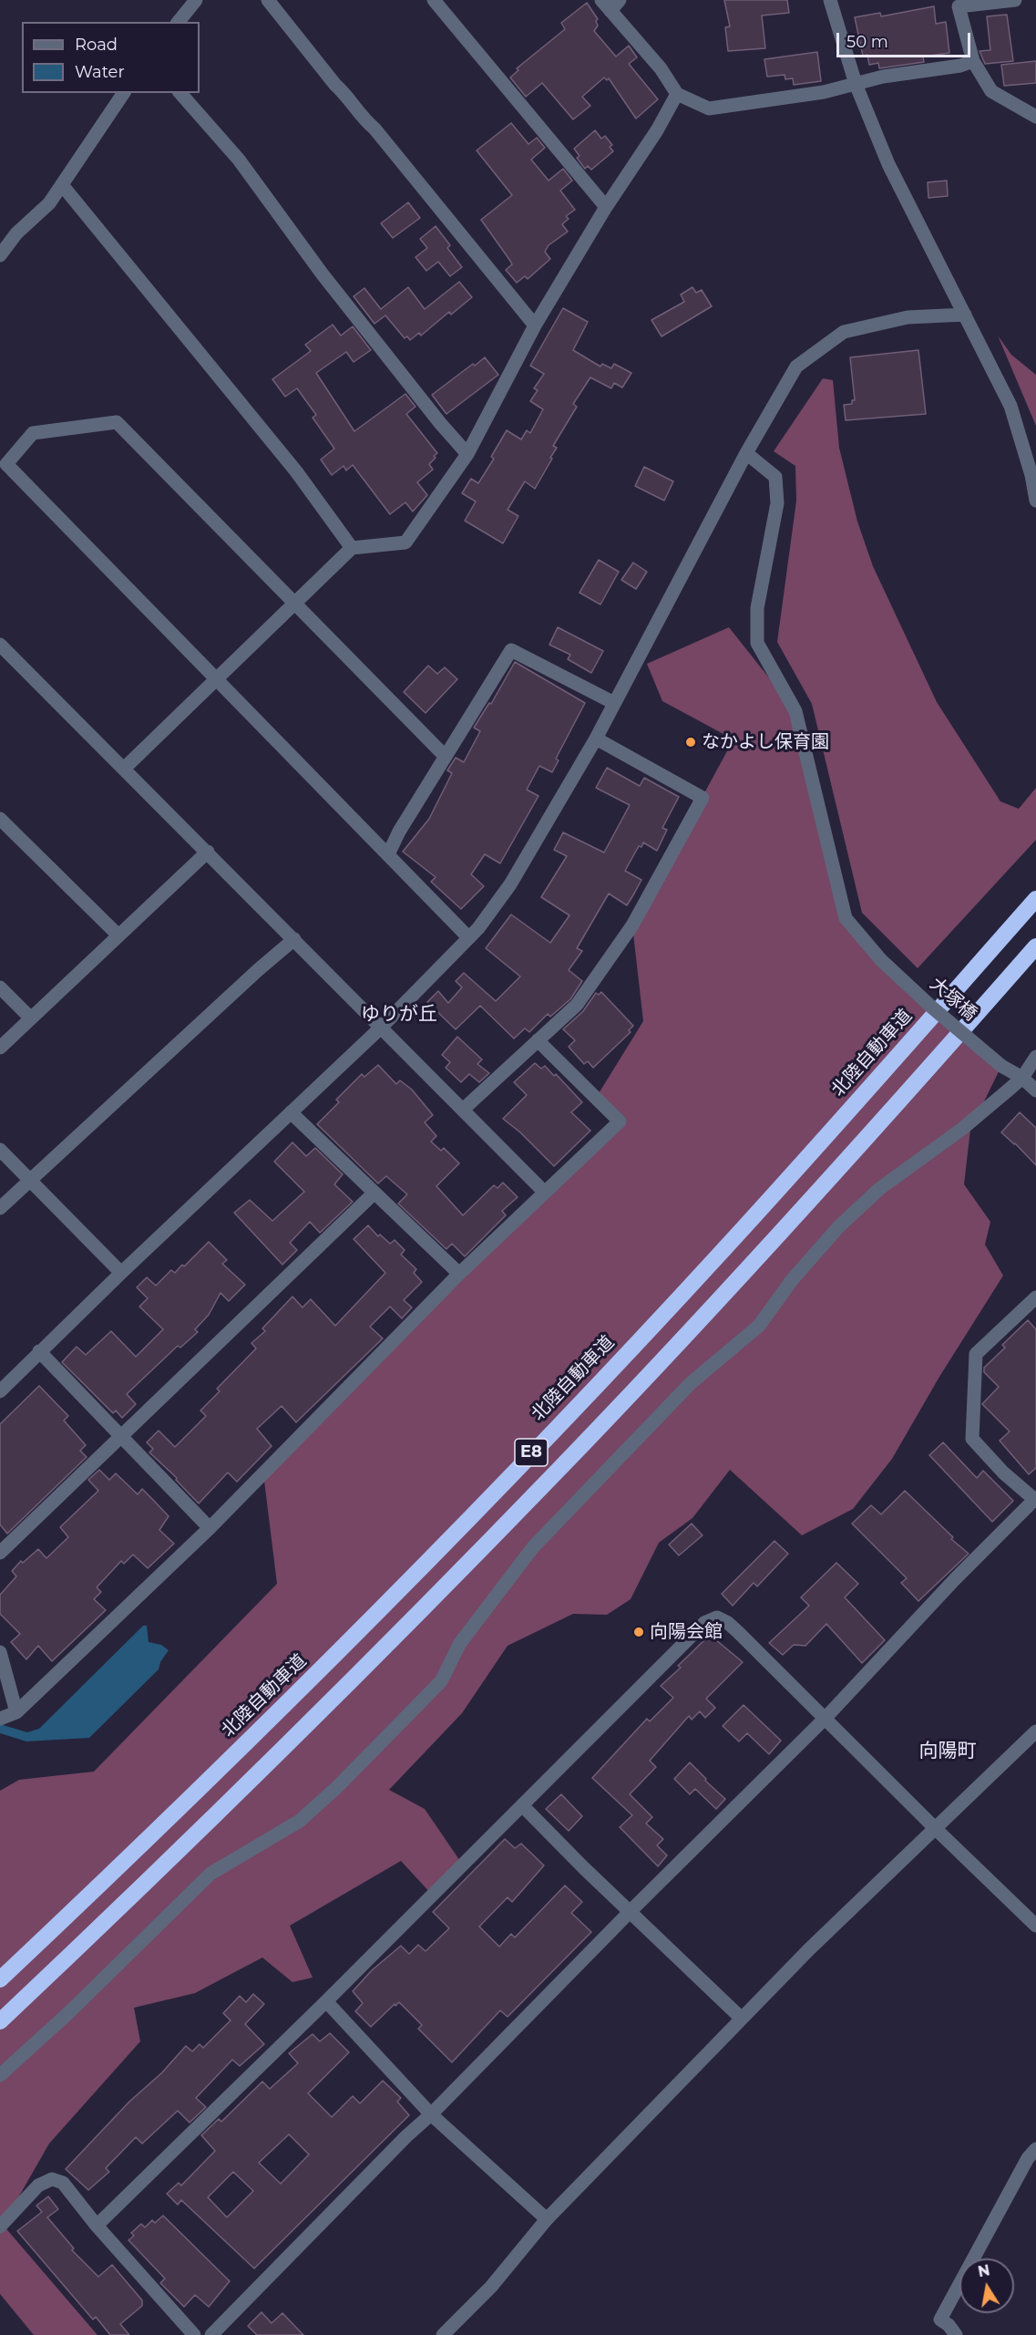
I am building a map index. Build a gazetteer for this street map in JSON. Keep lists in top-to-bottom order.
{
  "streets": {
    "highway": ["北陸自動車道", "E8"],
    "street": ["大塚橋"]
  },
  "districts": ["ゆりが丘", "向陽町"],
  "places": ["なかよし保育園", "向陽会館"],
  "legend": ["Road", "Water"],
  "scale_bar": "50 m",
  "north": "top"
}
